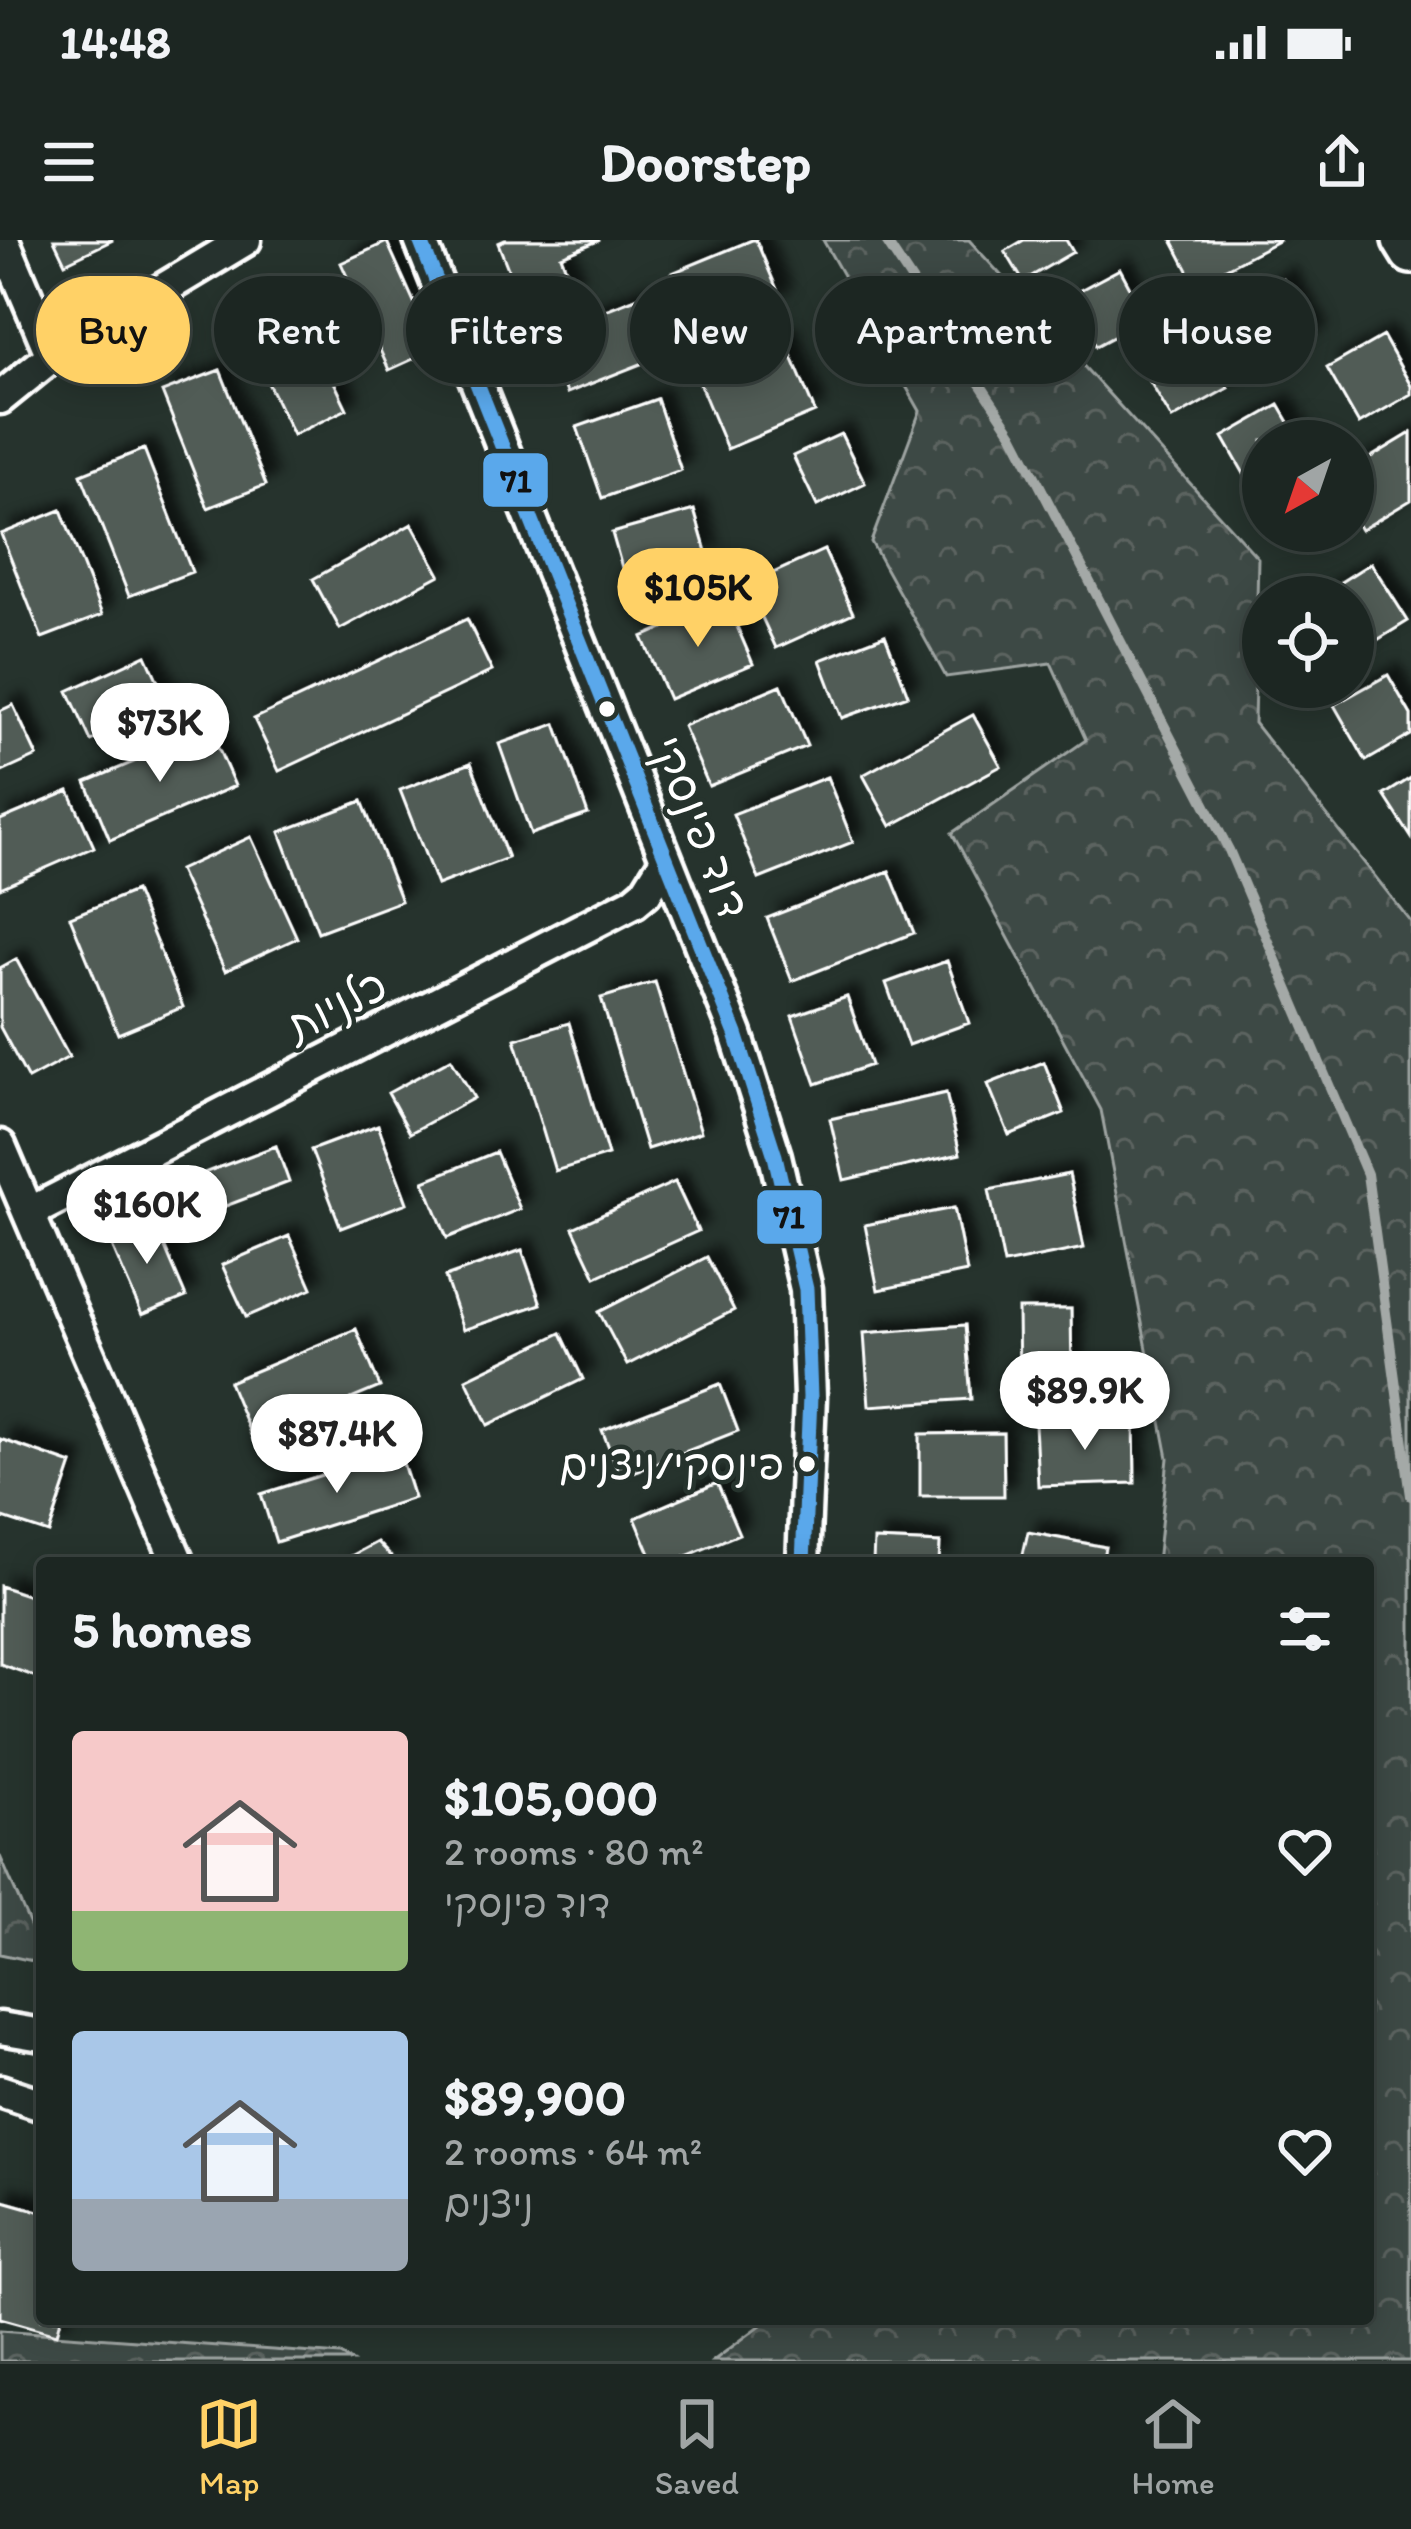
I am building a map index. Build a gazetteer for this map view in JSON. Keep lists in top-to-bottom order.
{
  "streets": {
    "street": ["דוד פינסקי", "כלניות"]
  },
  "crossings": [
    ["דוד פינסקי", "כלניות"]
  ],
  "places": ["פינסקי/ניצנים"],
  "lines": ["transit line 71"],
  "north": "bottom left",
  "page": {
    "status": "14:48",
    "header": "Doorstep",
    "chip": [
      "Buy",
      "Rent",
      "Filters",
      "New",
      "Apartment",
      "House"
    ],
    "price": [
      "$105K",
      "$73K",
      "$160K",
      "$89.9K",
      "$87.4K"
    ],
    "heading": "5 homes",
    "list": [
      {
        "name": "$105,000",
        "note": "2 rooms · 80 m² · דוד פינסקי"
      },
      {
        "name": "$89,900",
        "note": "2 rooms · 64 m² · ניצנים"
      }
    ],
    "tabs": ["Map", "Saved", "Home"]
  }
}
